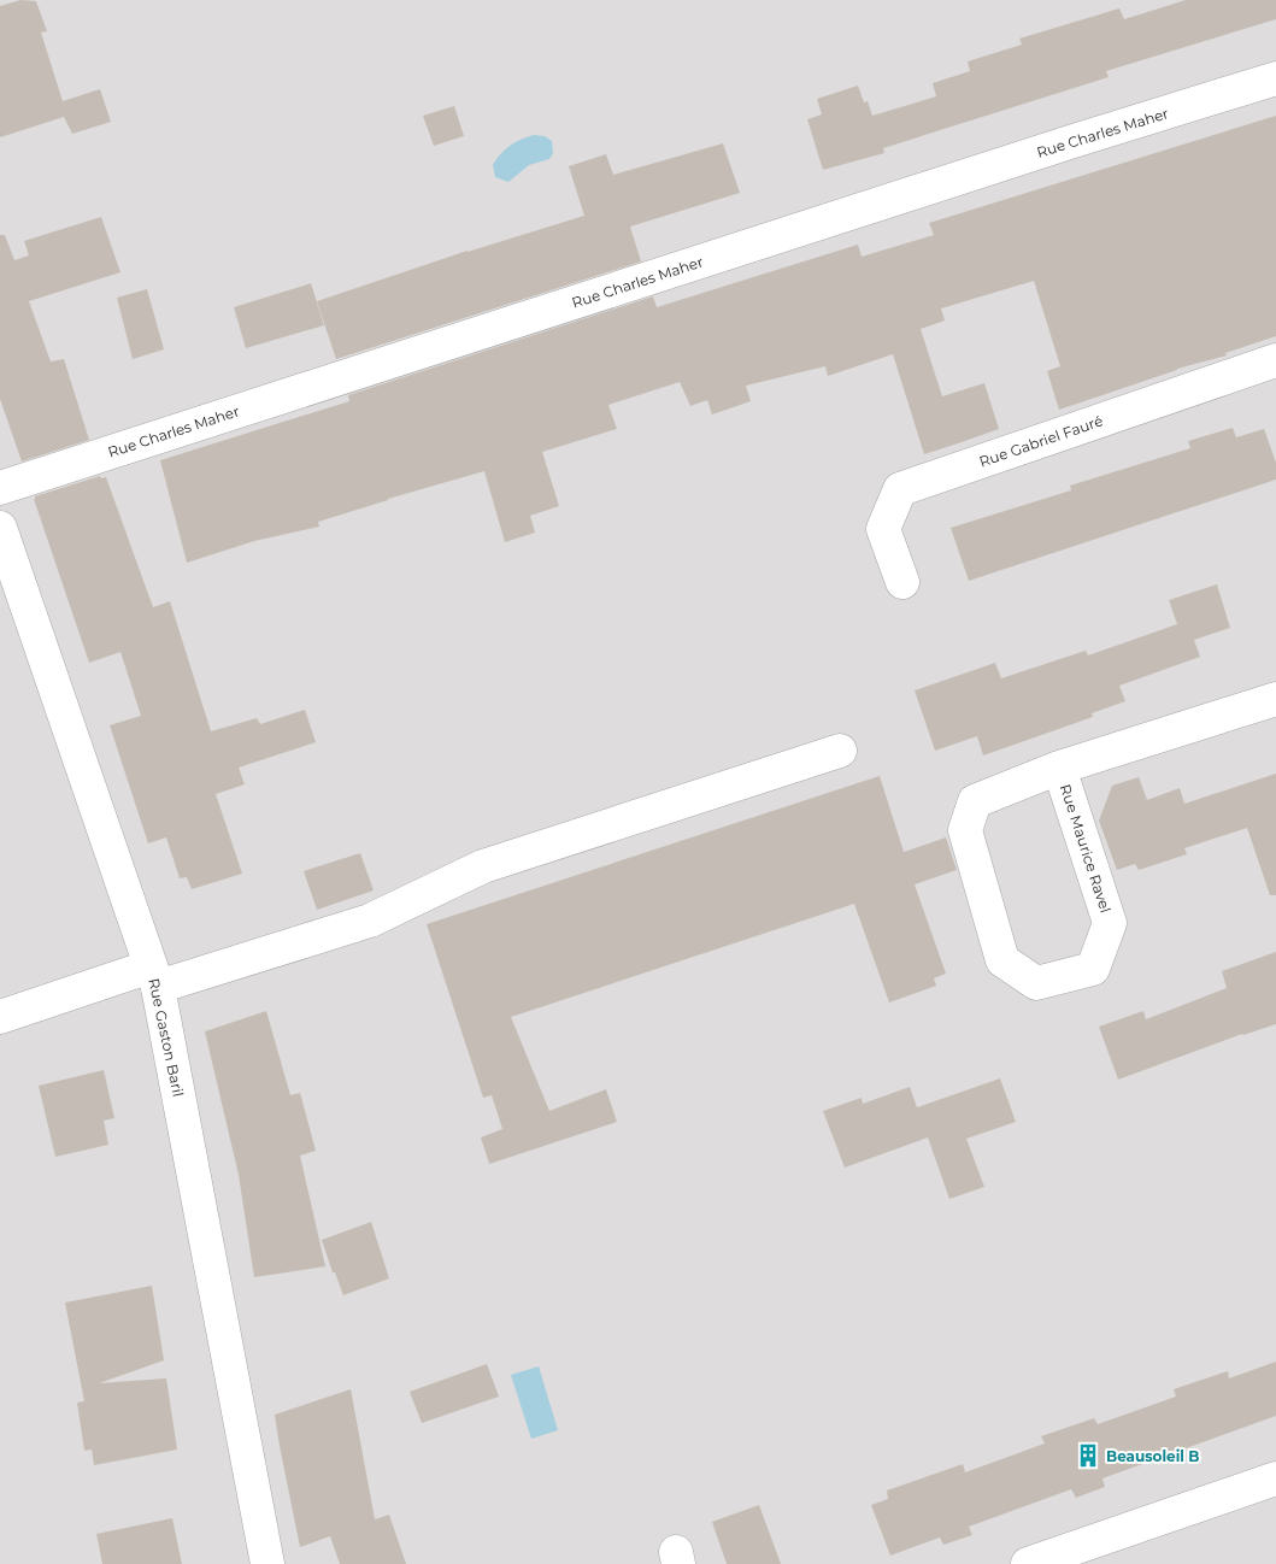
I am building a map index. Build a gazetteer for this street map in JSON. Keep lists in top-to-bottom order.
{
  "streets": {
    "street": [
      "Rue Charles Maher",
      "Rue Gabriel Fauré",
      "Rue Maurice Ravel",
      "Rue Gaston Baril"
    ]
  },
  "places": {
    "building": ["Beausoleil B"]
  }
}
